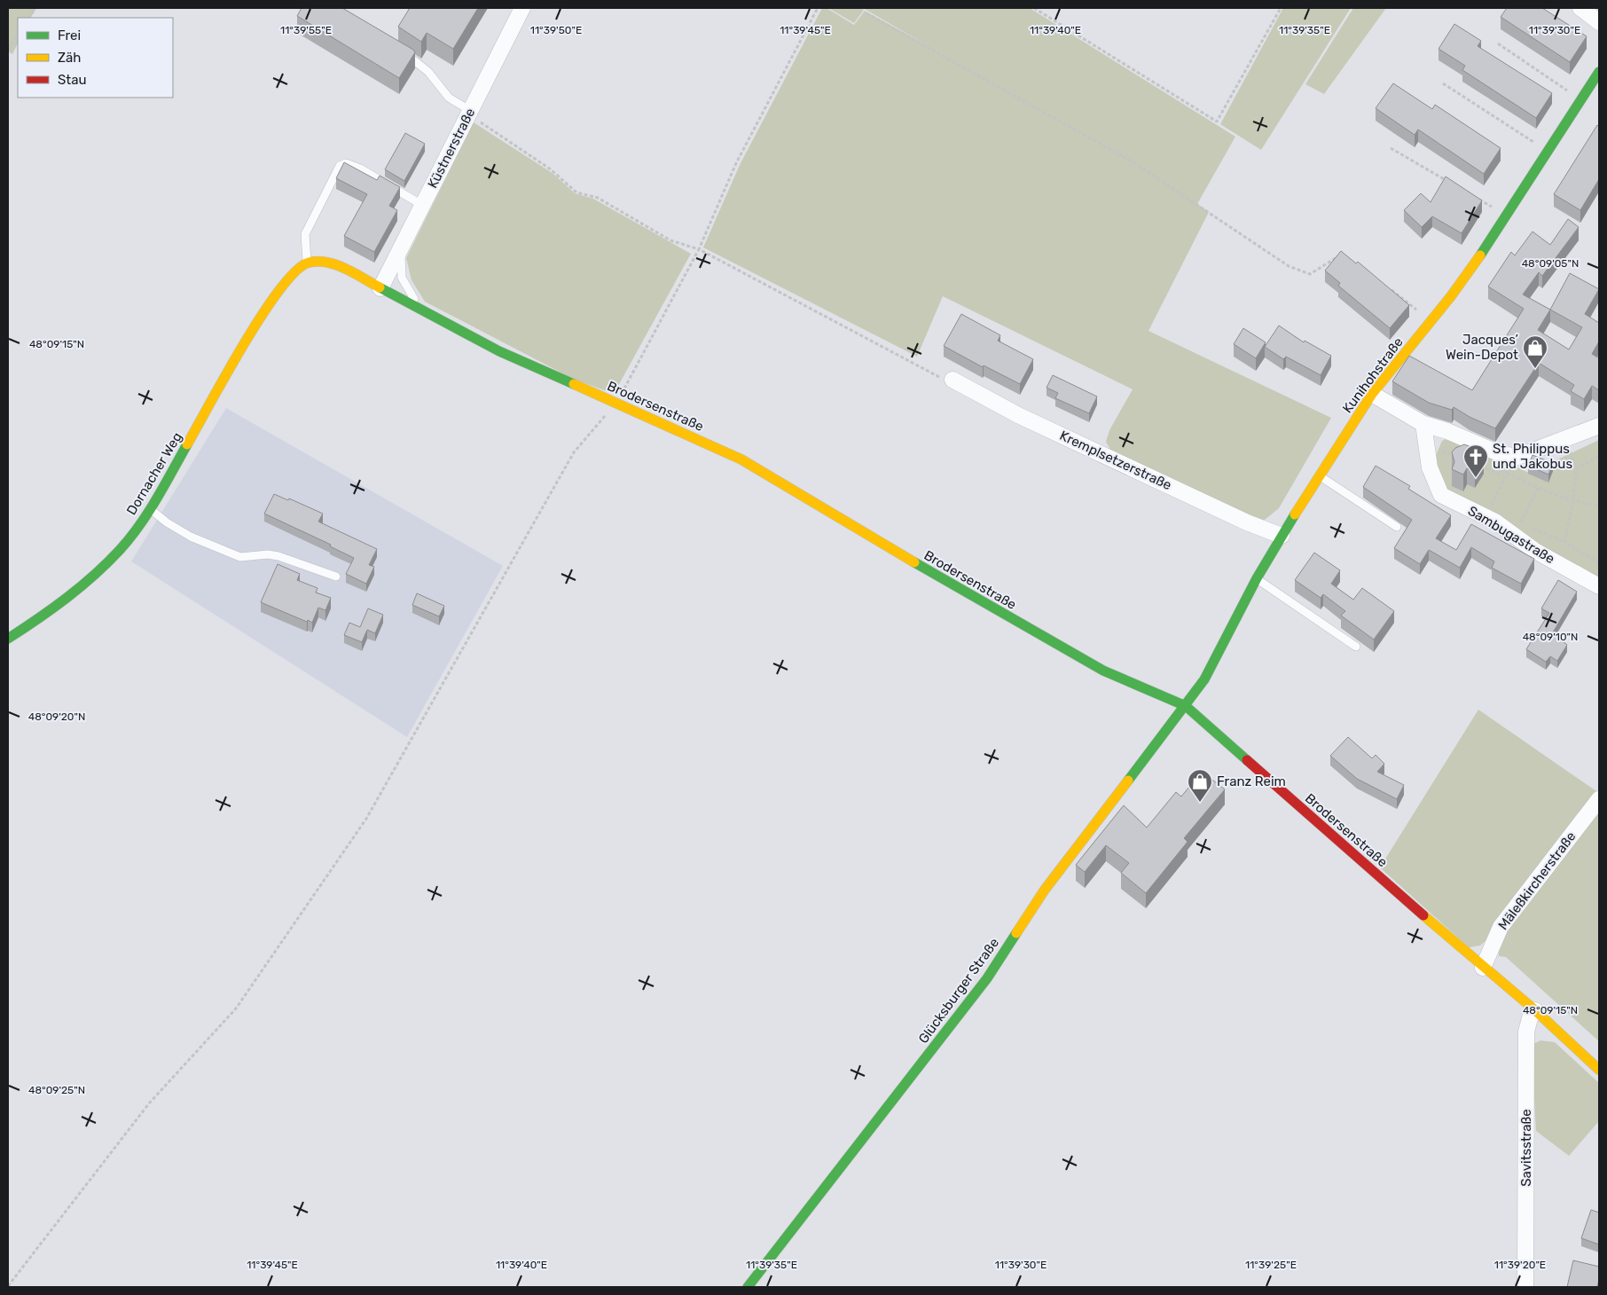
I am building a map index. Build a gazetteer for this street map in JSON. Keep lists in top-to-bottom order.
{
  "streets": {
    "street": [
      "Küstnerstraße",
      "Kunihohstraße",
      "Brodersenstraße",
      "Kremplsetzerstraße",
      "Dornacher Weg",
      "Sambugastraße",
      "Mäleßkircherstraße",
      "Glücksburger Straße",
      "Savitsstraße"
    ]
  },
  "crossings": [
    ["Küstnerstraße", "Brodersenstraße"],
    ["Kunihohstraße", "Brodersenstraße"],
    ["Kunihohstraße", "Kremplsetzerstraße"],
    ["Kunihohstraße", "Glücksburger Straße"],
    ["Brodersenstraße", "Dornacher Weg"],
    ["Brodersenstraße", "Mäleßkircherstraße"],
    ["Brodersenstraße", "Glücksburger Straße"],
    ["Brodersenstraße", "Savitsstraße"]
  ],
  "places": {
    "shop": ["Jacques’ Wein-Depot", "Franz Reim"],
    "church": ["St. Philippus und Jakobus"]
  },
  "legend": ["Frei", "Zäh", "Stau"],
  "coordinates": [
    "11°39'55\"E",
    "11°39'50\"E",
    "11°39'45\"E",
    "11°39'40\"E",
    "11°39'35\"E",
    "11°39'30\"E",
    "48°09'05\"N",
    "48°09'15\"N",
    "48°09'10\"N",
    "48°09'20\"N",
    "48°09'25\"N",
    "11°39'25\"E",
    "11°39'20\"E"
  ]
}
